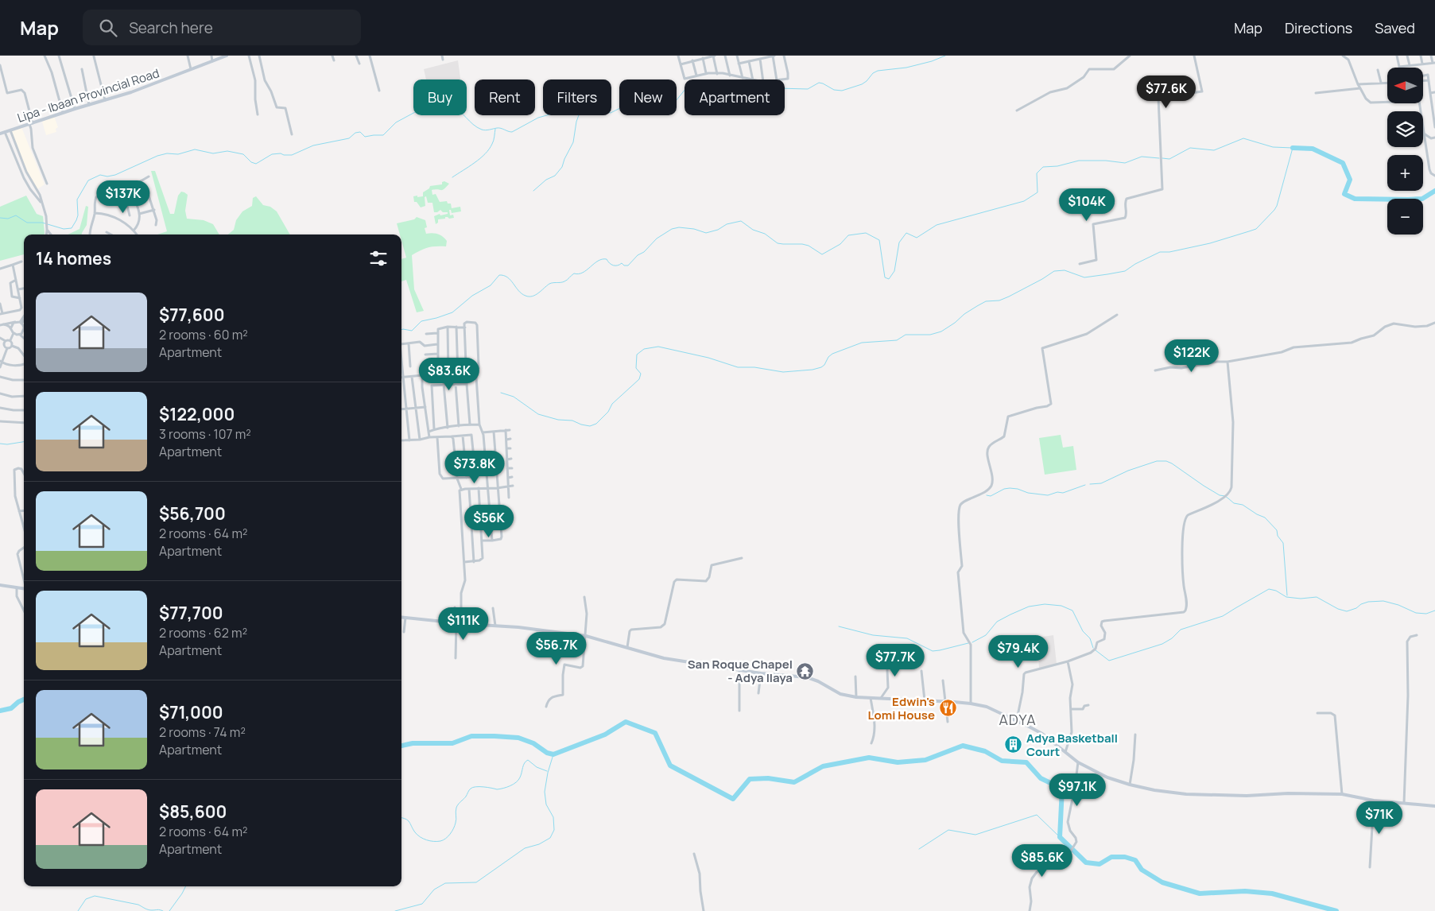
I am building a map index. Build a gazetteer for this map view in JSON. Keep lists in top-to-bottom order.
{
  "streets": {
    "street": ["Lipa - Ibaan Provincial Road"]
  },
  "districts": ["ADYA"],
  "places": {
    "temple": ["San Roque Chapel - Adya Ilaya"],
    "restaurant": ["Edwin's Lomi House"],
    "building": ["Adya Basketball Court"]
  },
  "north": "left",
  "page": {
    "header": "Map",
    "search": "Search here",
    "nav": ["Map", "Directions", "Saved"],
    "map_buttons": ["+", "−"],
    "price": [
      "$77.6K",
      "$137K",
      "$104K",
      "$122K",
      "$83.6K",
      "$73.8K",
      "$56K",
      "$111K",
      "$56.7K",
      "$79.4K",
      "$77.7K",
      "$97.1K",
      "$71K",
      "$85.6K"
    ],
    "chip": [
      "Buy",
      "Rent",
      "Filters",
      "New",
      "Apartment"
    ],
    "heading": "14 homes",
    "list": [
      {
        "name": "$77,600",
        "note": "2 rooms · 60 m² · Apartment"
      },
      {
        "name": "$122,000",
        "note": "3 rooms · 107 m² · Apartment"
      },
      {
        "name": "$56,700",
        "note": "2 rooms · 64 m² · Apartment"
      },
      {
        "name": "$77,700",
        "note": "2 rooms · 62 m² · Apartment"
      },
      {
        "name": "$71,000",
        "note": "2 rooms · 74 m² · Apartment"
      },
      {
        "name": "$85,600",
        "note": "2 rooms · 64 m² · Apartment"
      }
    ]
  }
}
